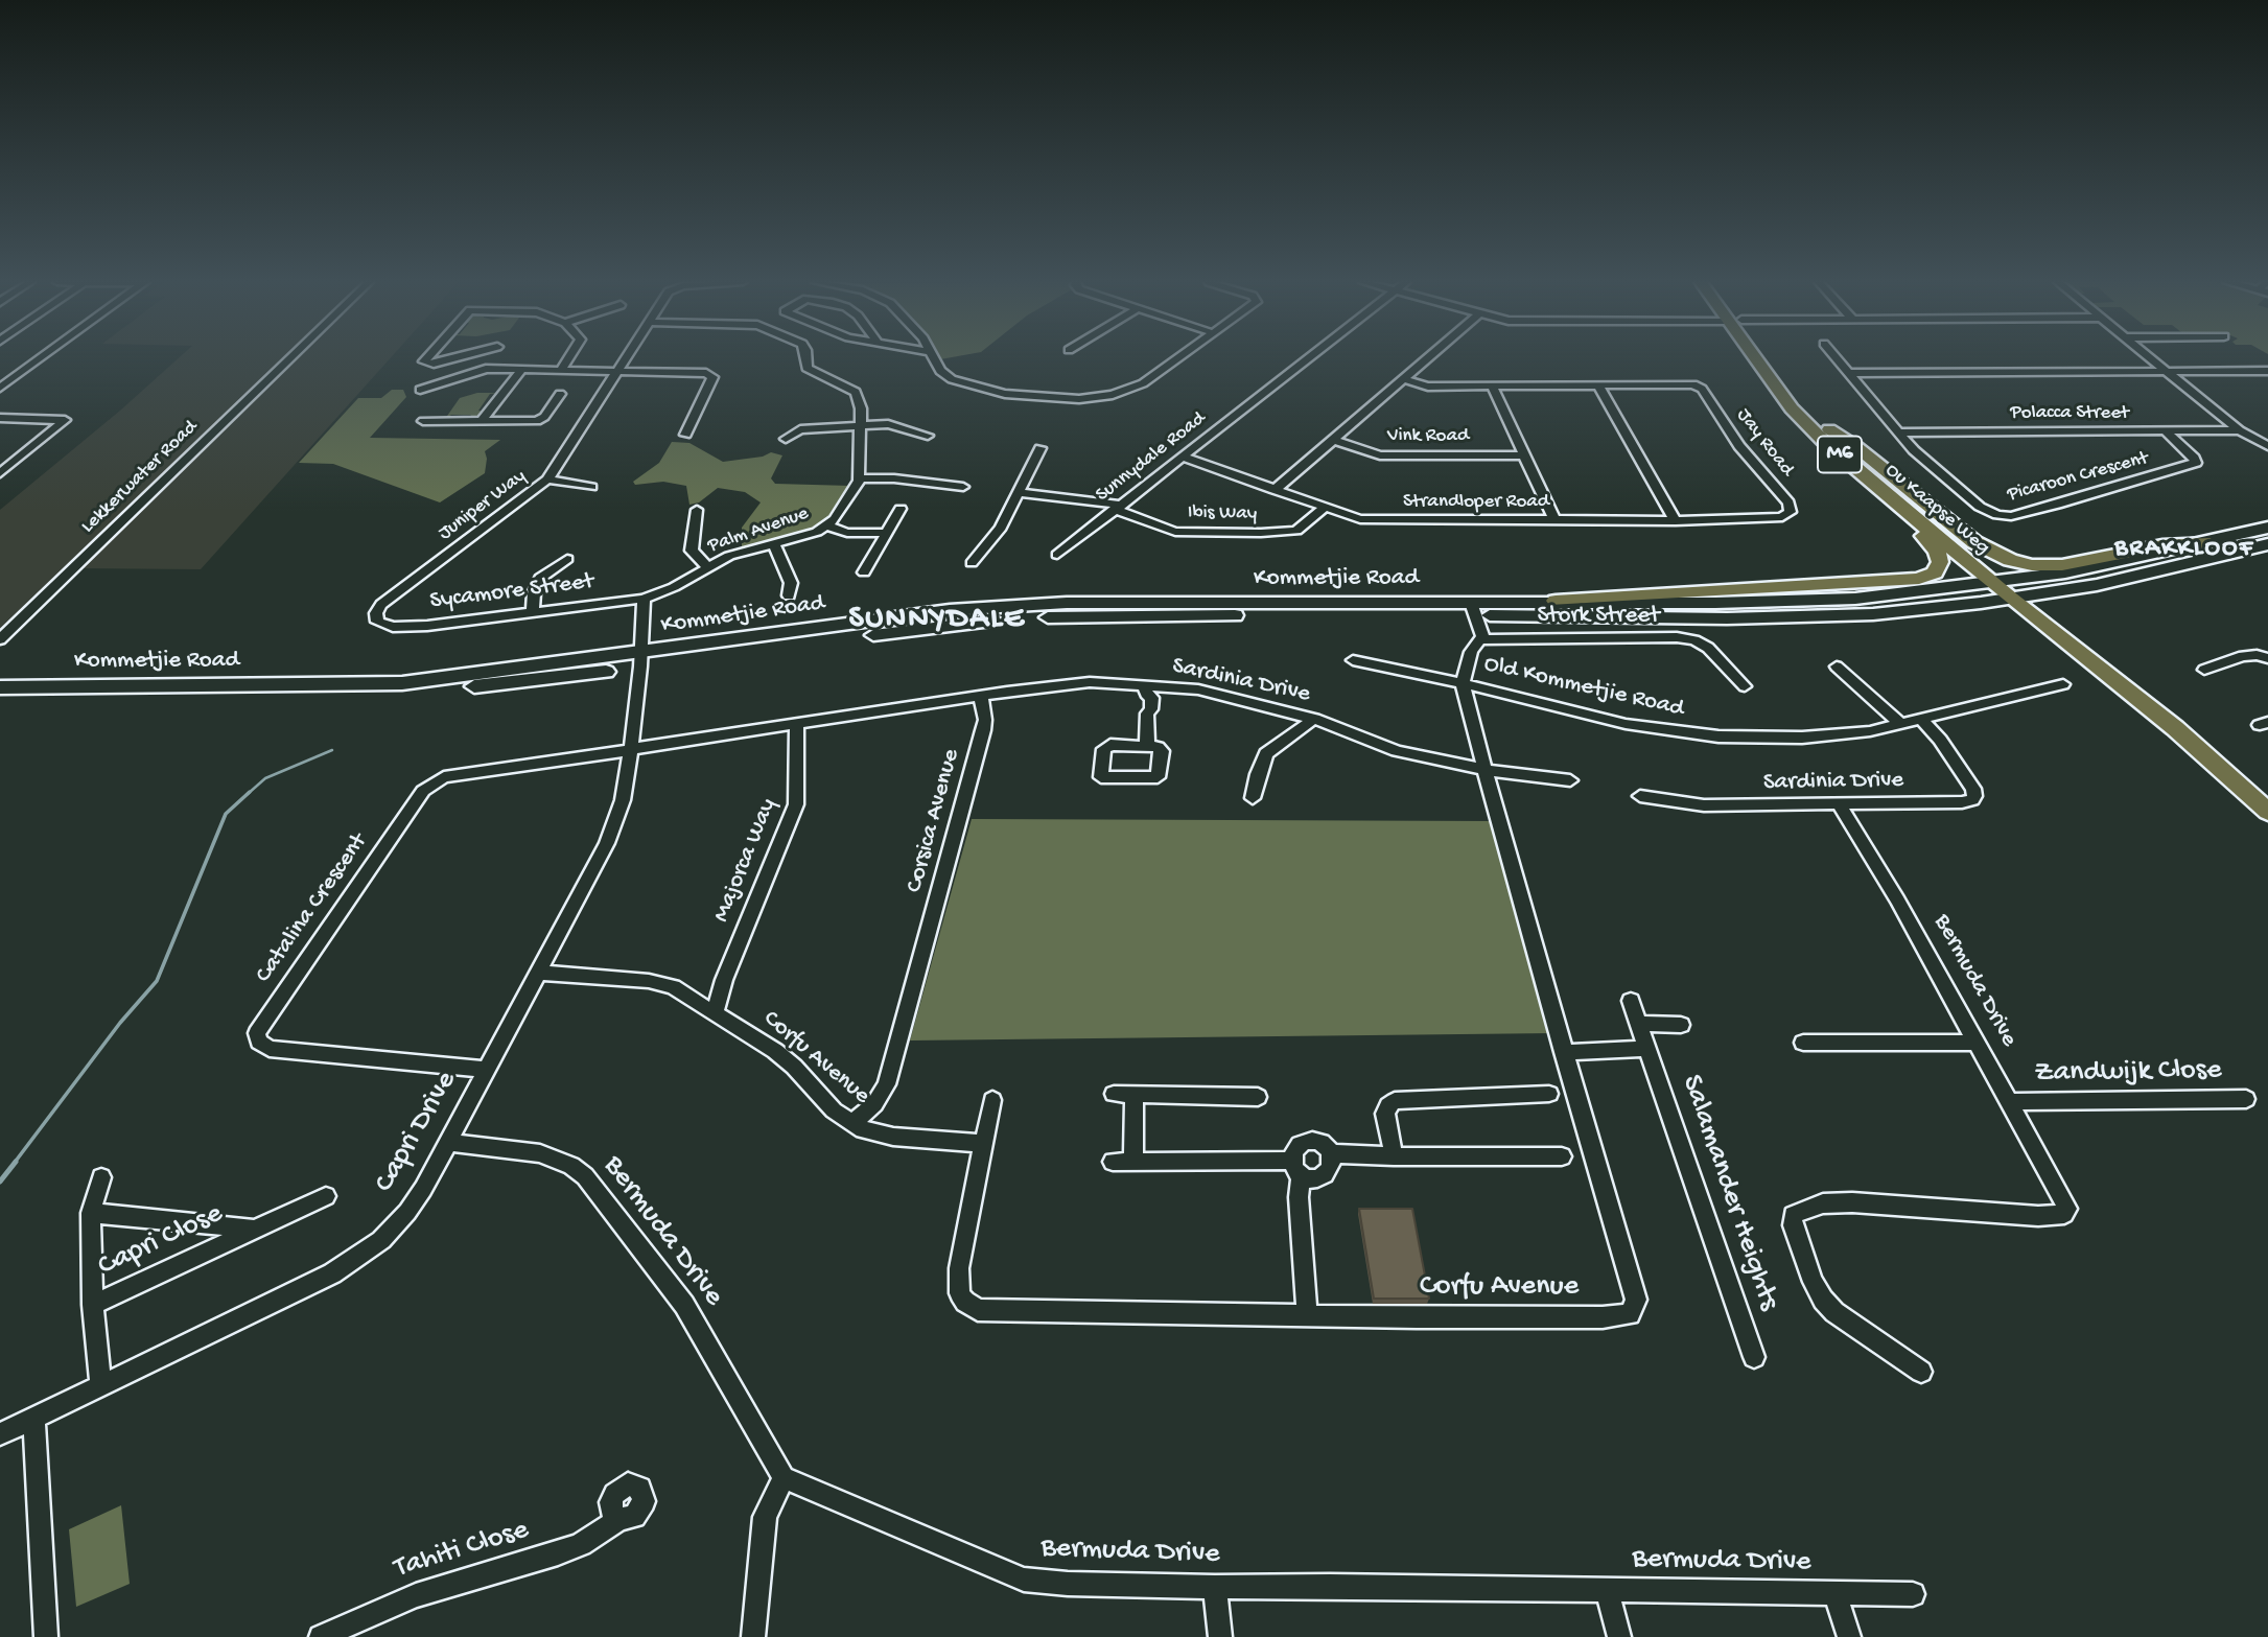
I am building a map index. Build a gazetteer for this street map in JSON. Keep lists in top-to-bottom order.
{
  "streets": {
    "main road": ["M6", "Ou Kaapse Weg", "Kommetjie Road"],
    "street": [
      "Polacca Street",
      "Vink Road",
      "Jay Road",
      "Sunnydale Road",
      "Lekkerwater Road",
      "Picaroon Crescent",
      "Strandloper Road",
      "Juniper Way",
      "Ibis Way",
      "Palm Avenue",
      "Sycamore Street",
      "Stork Street",
      "Sardinia Drive",
      "Old Kommetjie Road",
      "Corsica Avenue",
      "Majorca Way",
      "Catalina Crescent",
      "Bermuda Drive",
      "Corfu Avenue",
      "Zandwijk Close",
      "Capri Drive",
      "Salamander Heights",
      "Capri Close",
      "Tahiti Close"
    ]
  },
  "crossings": [
    ["Polacca Street", "Picaroon Crescent"],
    ["Jay Road", "Strandloper Road"],
    ["M6", "Ou Kaapse Weg"],
    ["M6", "Kommetjie Road"],
    ["Sunnydale Road", "Strandloper Road"],
    ["Sunnydale Road", "Ibis Way"],
    ["Strandloper Road", "Ibis Way"],
    ["Juniper Way", "Sycamore Street"],
    ["Ou Kaapse Weg", "Kommetjie Road"],
    ["Palm Avenue", "Sycamore Street"],
    ["Kommetjie Road", "Capri Drive"],
    ["Sardinia Drive", "Old Kommetjie Road"],
    ["Sardinia Drive", "Corsica Avenue"],
    ["Sardinia Drive", "Bermuda Drive"],
    ["Sardinia Drive", "Corfu Avenue"],
    ["Old Kommetjie Road", "Corfu Avenue"],
    ["Corsica Avenue", "Corfu Avenue"],
    ["Majorca Way", "Corfu Avenue"],
    ["Catalina Crescent", "Capri Drive"],
    ["Bermuda Drive", "Zandwijk Close"],
    ["Bermuda Drive", "Capri Drive"],
    ["Corfu Avenue", "Capri Drive"],
    ["Capri Drive", "Capri Close"]
  ],
  "districts": ["BRAKKLOOF", "SUNNYDALE"]
}
